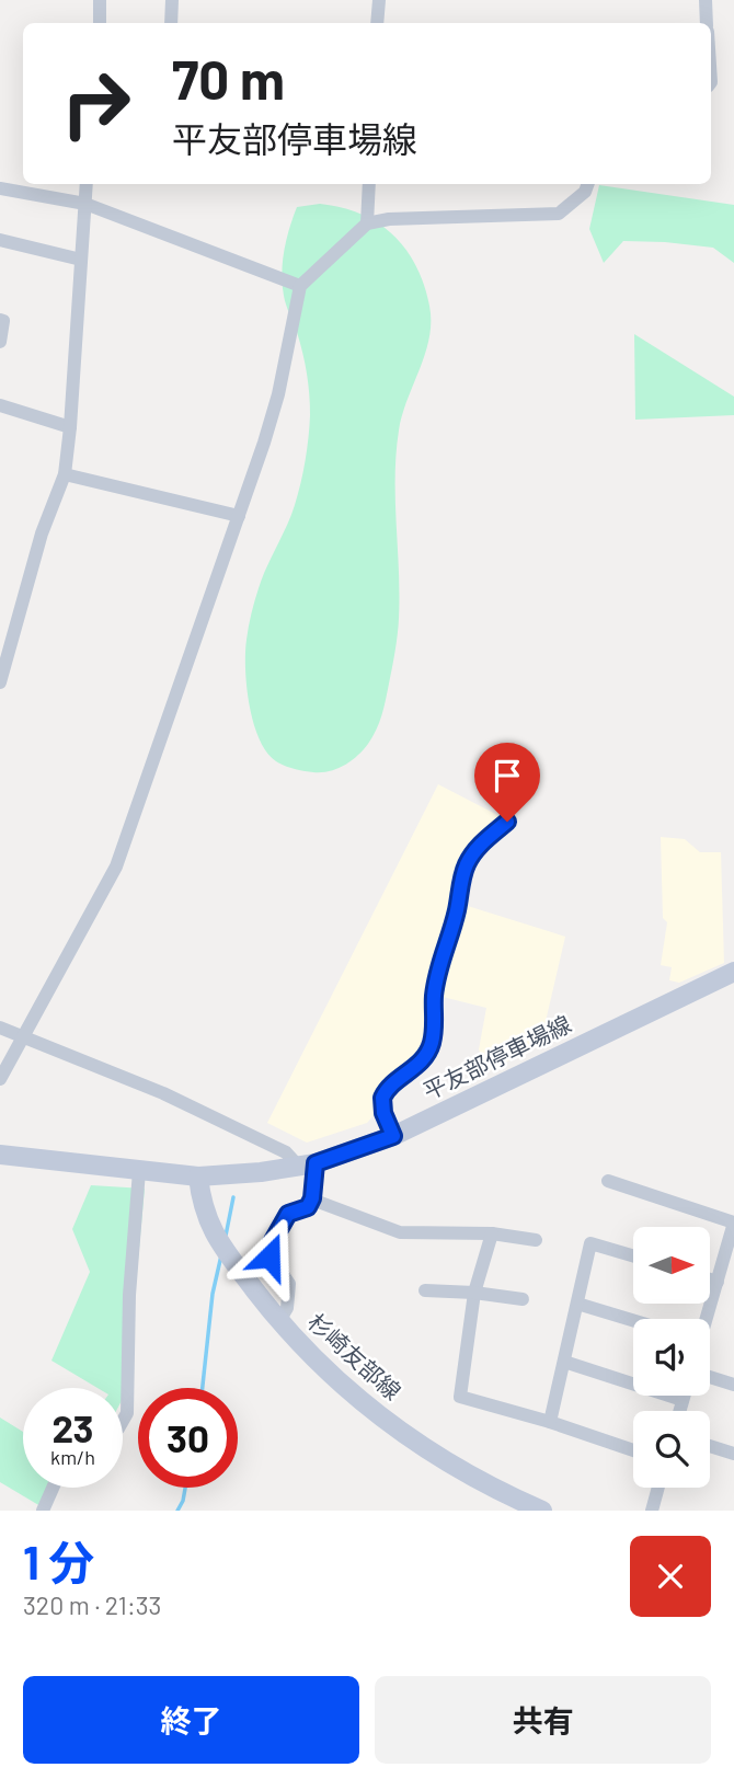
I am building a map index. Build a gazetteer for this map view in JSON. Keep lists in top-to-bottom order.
{
  "streets": {
    "main road": ["平友部停車場線", "杉崎友部線"]
  },
  "crossings": [
    ["平友部停車場線", "杉崎友部線"]
  ],
  "north": "right",
  "page": {
    "turn": ["70 m", "平友部停車場線"],
    "speed": "23 km/h",
    "limit": "30",
    "heading": ["1 分", "320 m · 21:33"],
    "buttons": ["終了", "共有"]
  }
}
